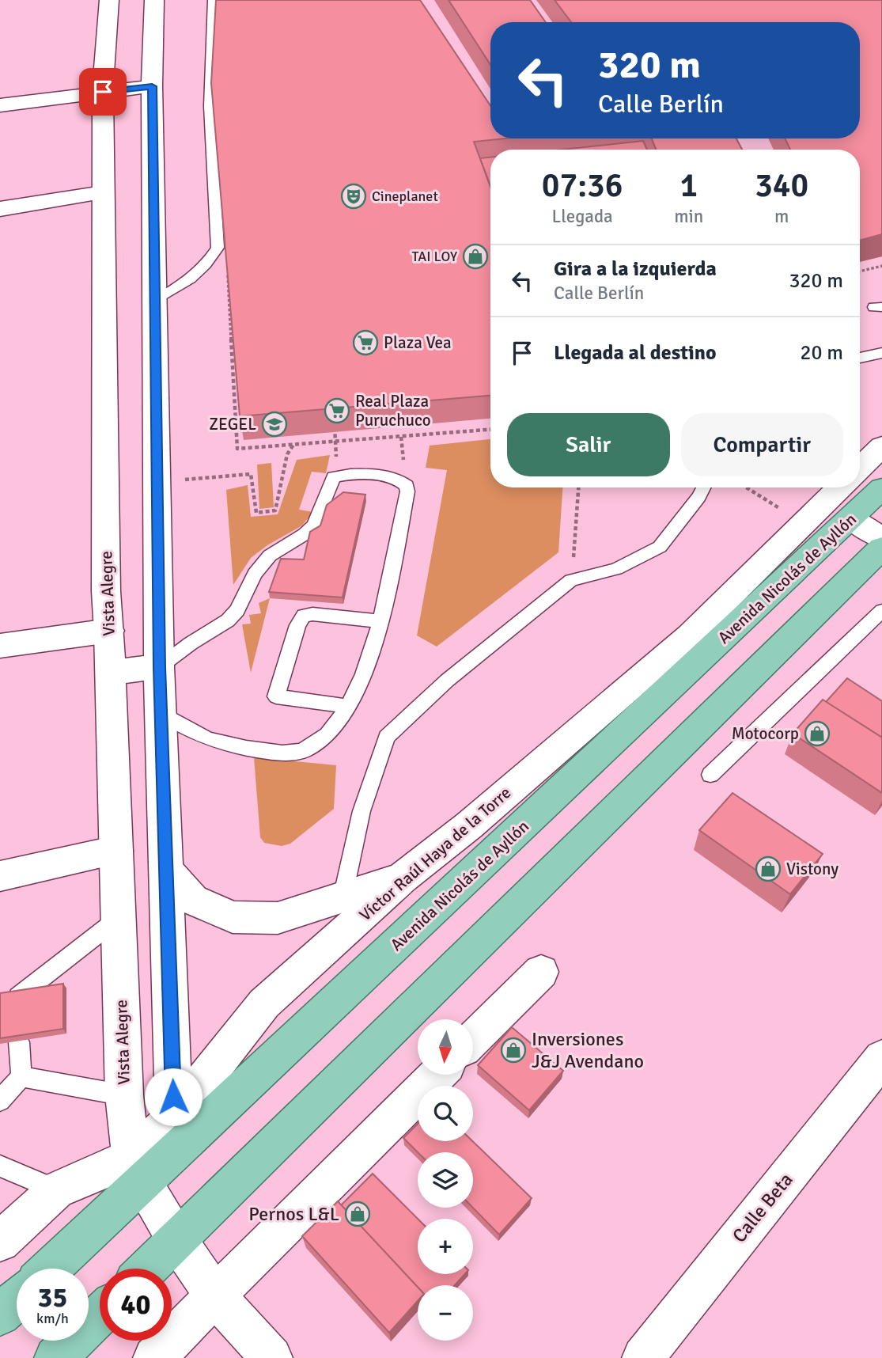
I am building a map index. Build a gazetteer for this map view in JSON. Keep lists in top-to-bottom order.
{
  "streets": {
    "main road": ["Avenida Nicolás de Ayllón"],
    "street": ["Vista Alegre", "Víctor Raúl Haya de la Torre", "Calle Beta"]
  },
  "crossings": [
    ["Avenida Nicolás de Ayllón", "Vista Alegre"],
    ["Avenida Nicolás de Ayllón", "Víctor Raúl Haya de la Torre"],
    ["Vista Alegre", "Víctor Raúl Haya de la Torre"]
  ],
  "places": {
    "theatre": ["Cineplanet"],
    "shop": [
      "TAI LOY",
      "Motocorp",
      "Vistony",
      "Inversiones J&J Avendano",
      "Pernos L&L"
    ],
    "supermarket": ["Plaza Vea", "Real Plaza Puruchuco"],
    "school or university": ["ZEGEL"]
  },
  "north": "bottom",
  "page": {
    "turn": ["320 m", "Calle Berlín"],
    "eta": [
      "07:36",
      "Llegada",
      "1",
      "min",
      "340",
      "m"
    ],
    "list": [
      {
        "name": "Gira a la izquierda",
        "note": "Calle Berlín",
        "value": "320 m"
      },
      {
        "name": "Llegada al destino",
        "value": "20 m"
      }
    ],
    "buttons": ["Salir", "Compartir"],
    "map_buttons": ["+", "−"],
    "speed": "35 km/h",
    "limit": "40"
  }
}
